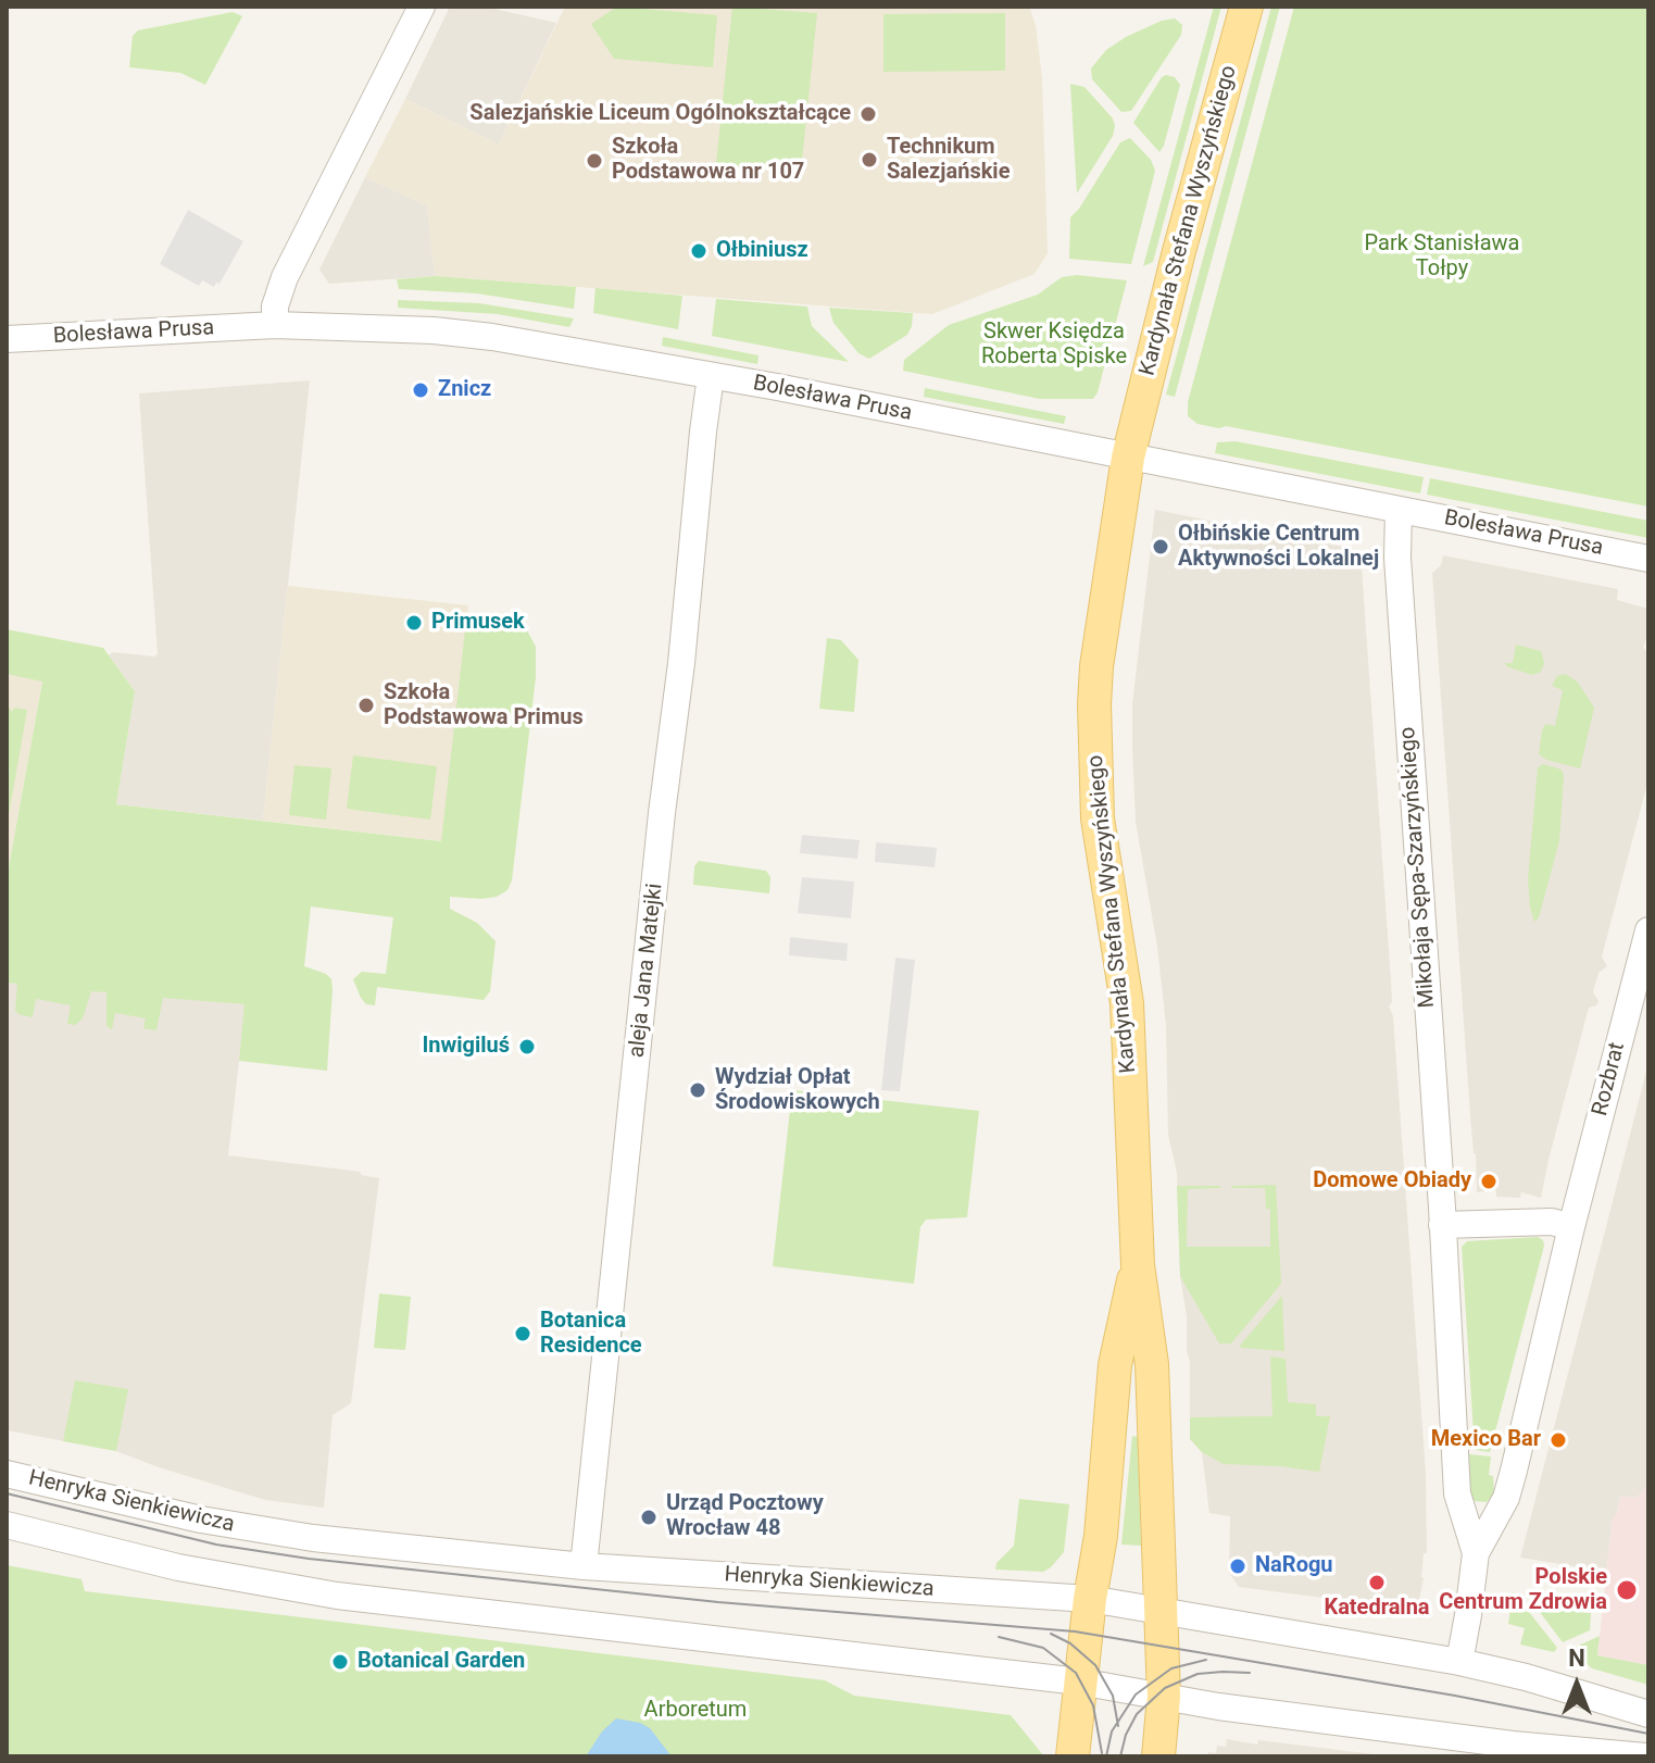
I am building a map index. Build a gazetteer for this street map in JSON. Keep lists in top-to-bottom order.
{
  "streets": {
    "main road": ["Kardynała Stefana Wyszyńskiego"],
    "street": [
      "Bolesława Prusa",
      "Mikołaja Sępa-Szarzyńskiego",
      "aleja Jana Matejki",
      "Rozbrat",
      "Henryka Sienkiewicza"
    ]
  },
  "crossings": [
    ["Kardynała Stefana Wyszyńskiego", "Bolesława Prusa"],
    ["Kardynała Stefana Wyszyńskiego", "Henryka Sienkiewicza"],
    ["Bolesława Prusa", "Mikołaja Sępa-Szarzyńskiego"],
    ["Bolesława Prusa", "aleja Jana Matejki"],
    ["Mikołaja Sępa-Szarzyńskiego", "Rozbrat"],
    ["Mikołaja Sępa-Szarzyńskiego", "Henryka Sienkiewicza"],
    ["aleja Jana Matejki", "Henryka Sienkiewicza"]
  ],
  "parks": ["Park Stanisława Tołpy", "Skwer Księdza Roberta Spiske", "Arboretum"],
  "places": [
    "Salezjańskie Liceum Ogólnokształcące",
    "Technikum Salezjańskie",
    "Szkoła Podstawowa nr 107",
    "Ołbiniusz",
    "Znicz",
    "Ołbińskie Centrum Aktywności Lokalnej",
    "Primusek",
    "Szkoła Podstawowa Primus",
    "Inwigiluś",
    "Wydział Opłat Środowiskowych",
    "Domowe Obiady",
    "Botanica Residence",
    "Mexico Bar",
    "Urząd Pocztowy Wrocław 48",
    "NaRogu",
    "Katedralna",
    "Polskie Centrum Zdrowia",
    "Botanical Garden"
  ],
  "north": "top"
}
